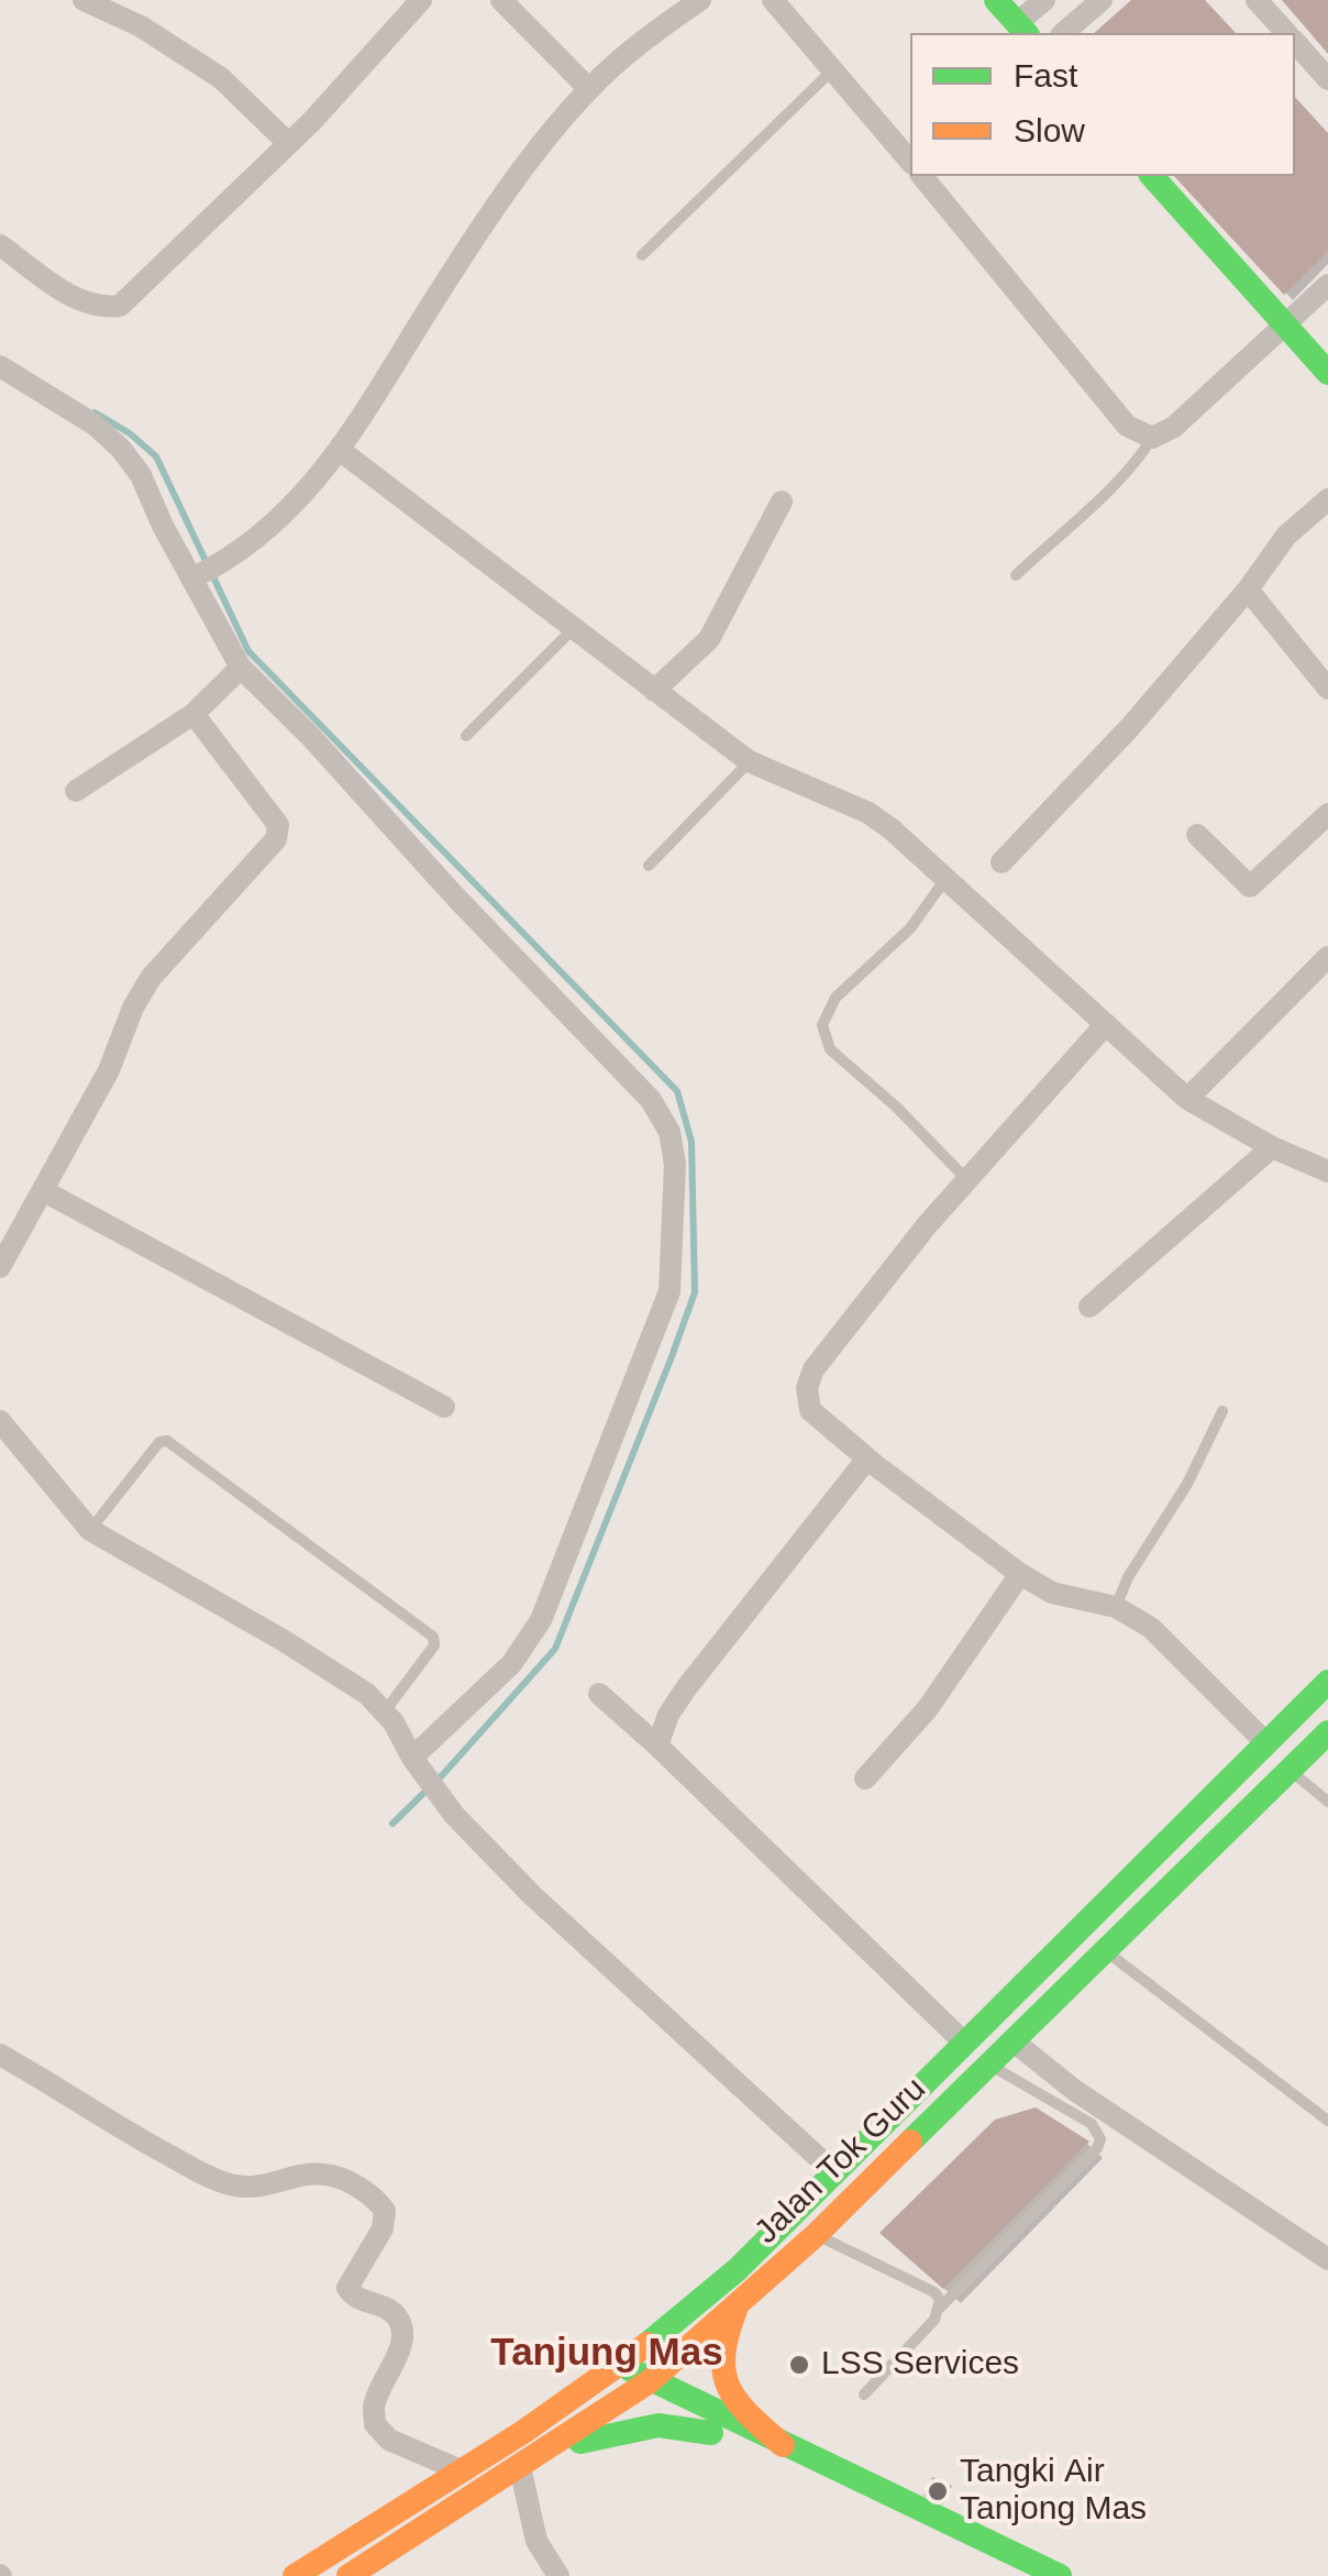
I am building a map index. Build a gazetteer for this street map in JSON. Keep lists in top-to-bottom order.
{
  "streets": {
    "main road": ["Jalan Tok Guru"]
  },
  "districts": ["Tanjung Mas"],
  "places": ["LSS Services", "Tangki Air Tanjong Mas"],
  "legend": ["Fast", "Slow"]
}
